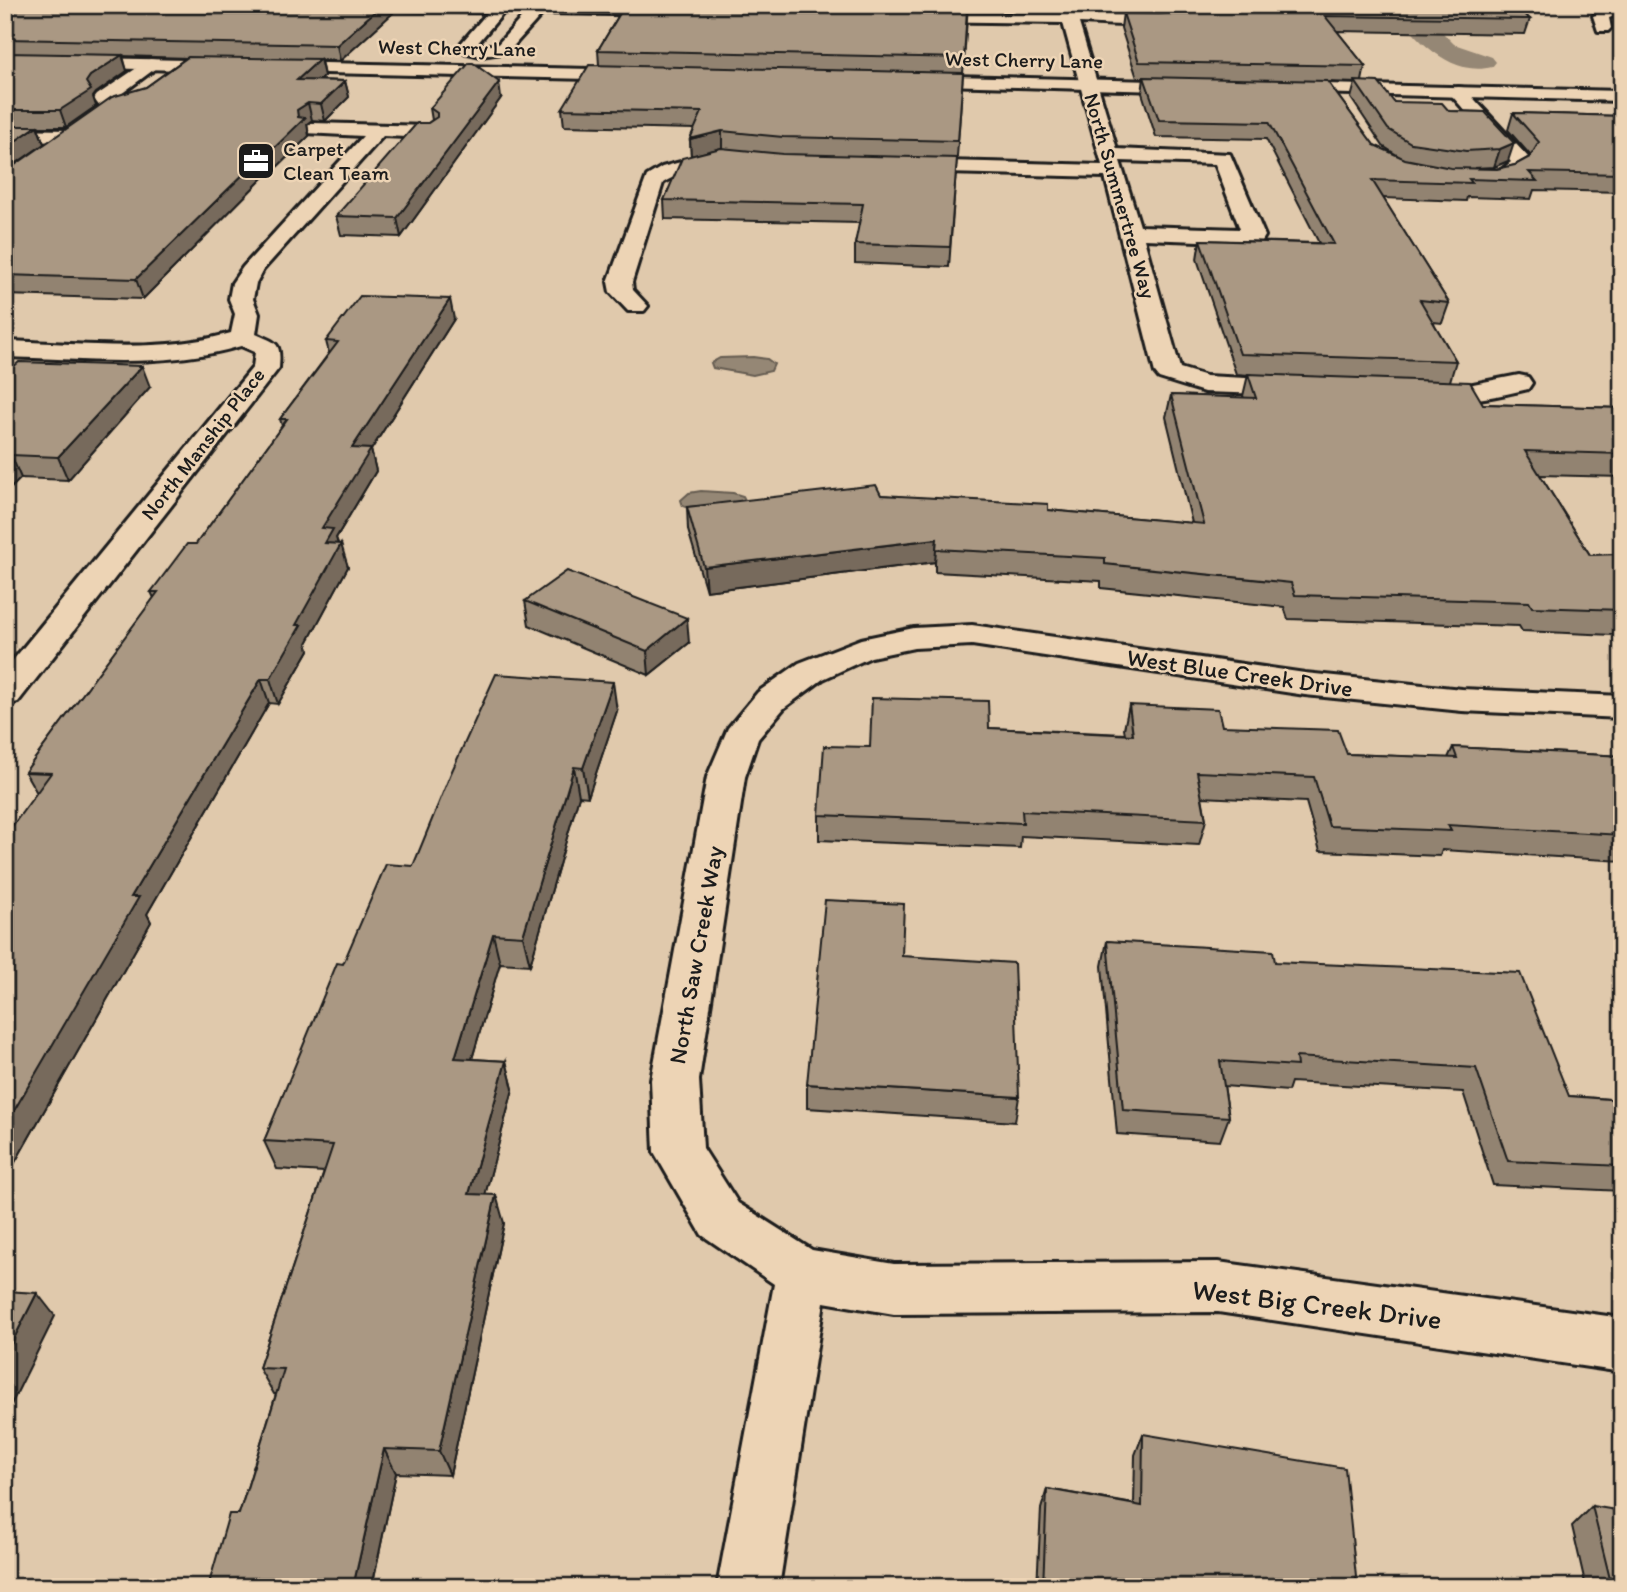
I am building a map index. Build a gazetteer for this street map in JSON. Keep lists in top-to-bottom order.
{
  "streets": {
    "street": [
      "West Cherry Lane",
      "North Summertree Way",
      "North Manship Place",
      "West Blue Creek Drive",
      "North Saw Creek Way",
      "West Big Creek Drive"
    ]
  },
  "crossings": [
    ["West Cherry Lane", "North Summertree Way"],
    ["West Blue Creek Drive", "North Saw Creek Way"],
    ["North Saw Creek Way", "West Big Creek Drive"]
  ],
  "places": {
    "office": ["Carpet Clean Team"]
  }
}
